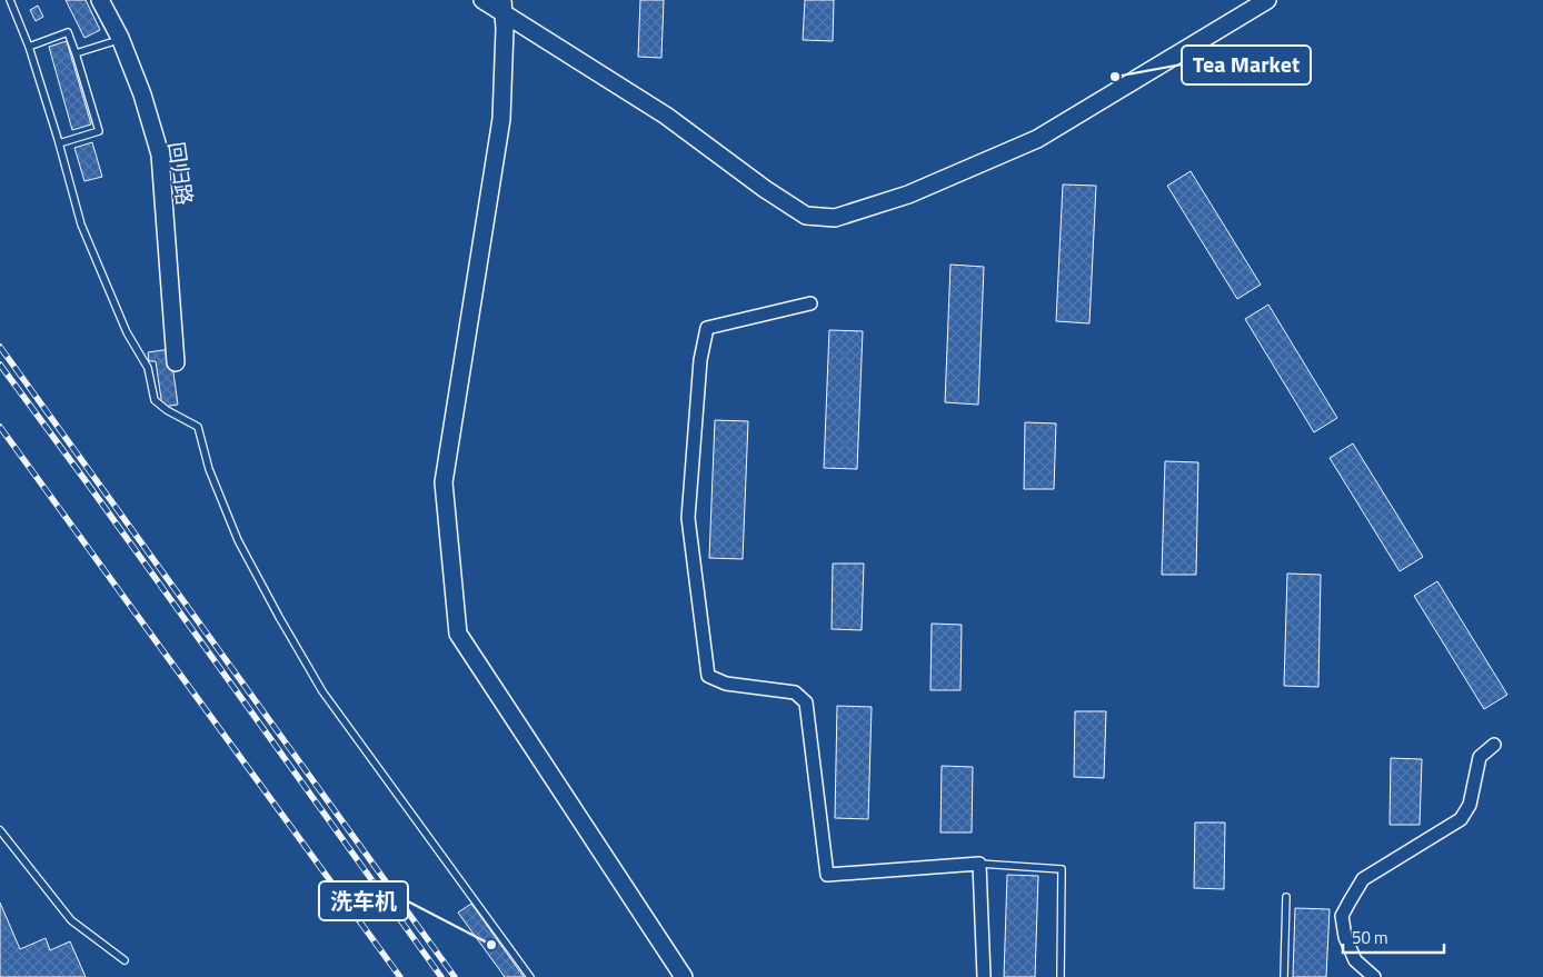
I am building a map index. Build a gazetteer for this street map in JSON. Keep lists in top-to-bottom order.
{
  "streets": {
    "street": ["回归路"]
  },
  "places": ["Tea Market", "洗车机"],
  "scale_bar": "50 m"
}
